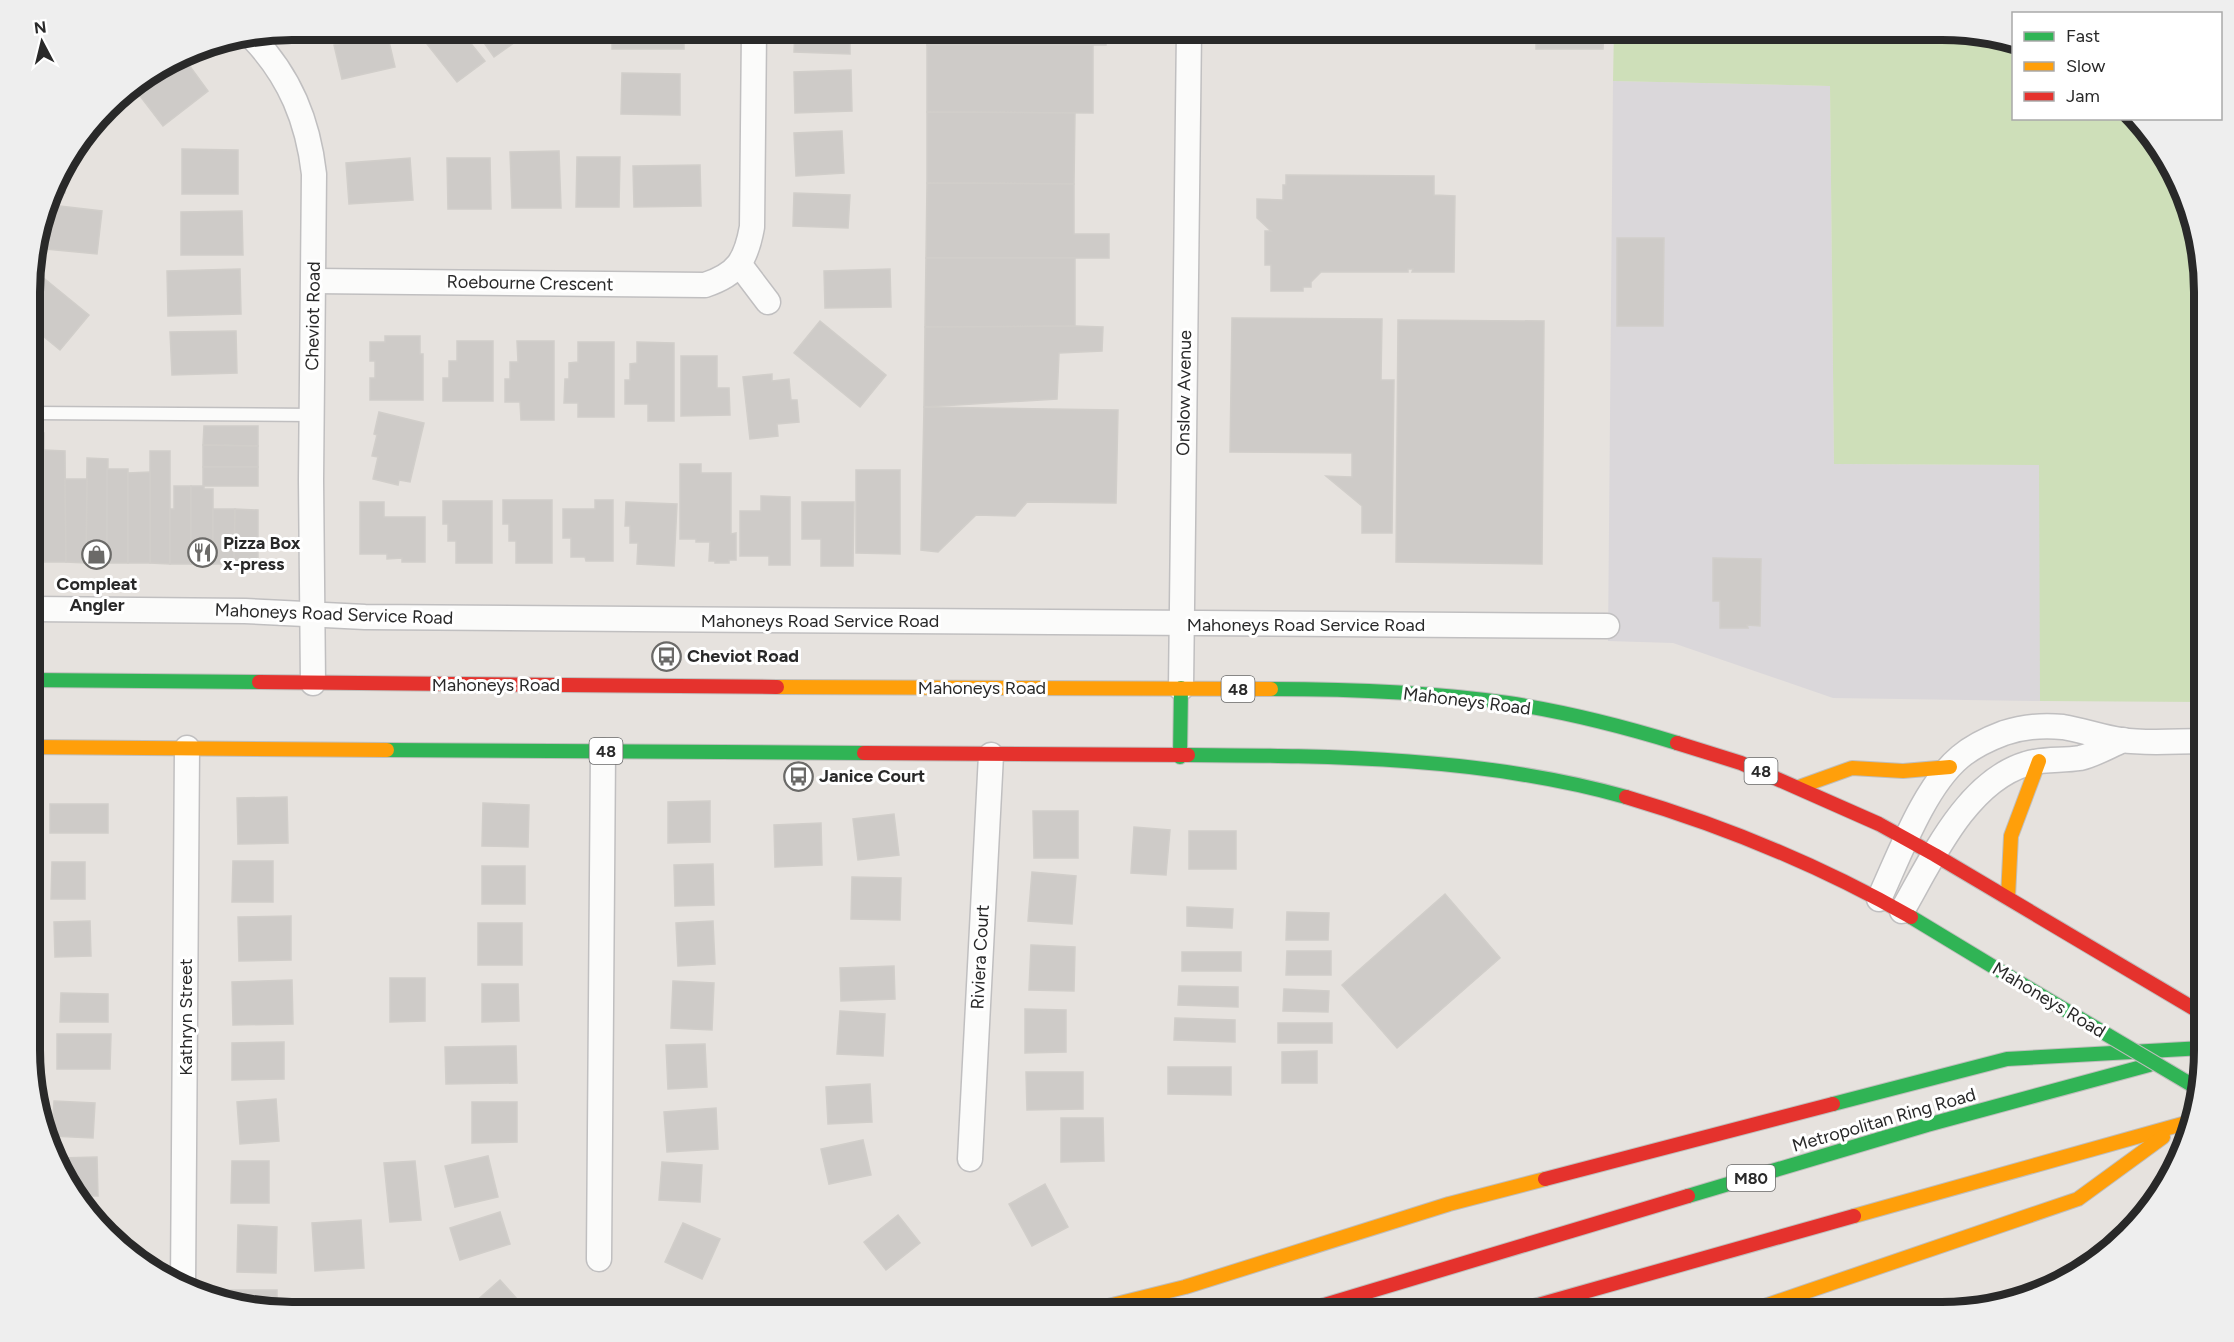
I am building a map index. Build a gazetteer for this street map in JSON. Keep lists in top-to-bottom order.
{
  "streets": {
    "main road": [
      "Onslow Avenue",
      "Mahoneys Road",
      "48",
      "Metropolitan Ring Road",
      "M80"
    ],
    "street": [
      "Roebourne Crescent",
      "Cheviot Road",
      "Mahoneys Road Service Road",
      "Riviera Court",
      "Kathryn Street"
    ]
  },
  "crossings": [
    ["Roebourne Crescent", "Cheviot Road"],
    ["Cheviot Road", "Mahoneys Road Service Road"],
    ["Cheviot Road", "Mahoneys Road"],
    ["Onslow Avenue", "Mahoneys Road Service Road"],
    ["Onslow Avenue", "Mahoneys Road"],
    ["Mahoneys Road", "Riviera Court"],
    ["Mahoneys Road", "Kathryn Street"]
  ],
  "places": {
    "restaurant": ["Pizza Box x-press"],
    "shop": ["Compleat Angler"],
    "bus stop": ["Cheviot Road", "Janice Court"]
  },
  "legend": ["Fast", "Slow", "Jam"],
  "north": "top"
}
